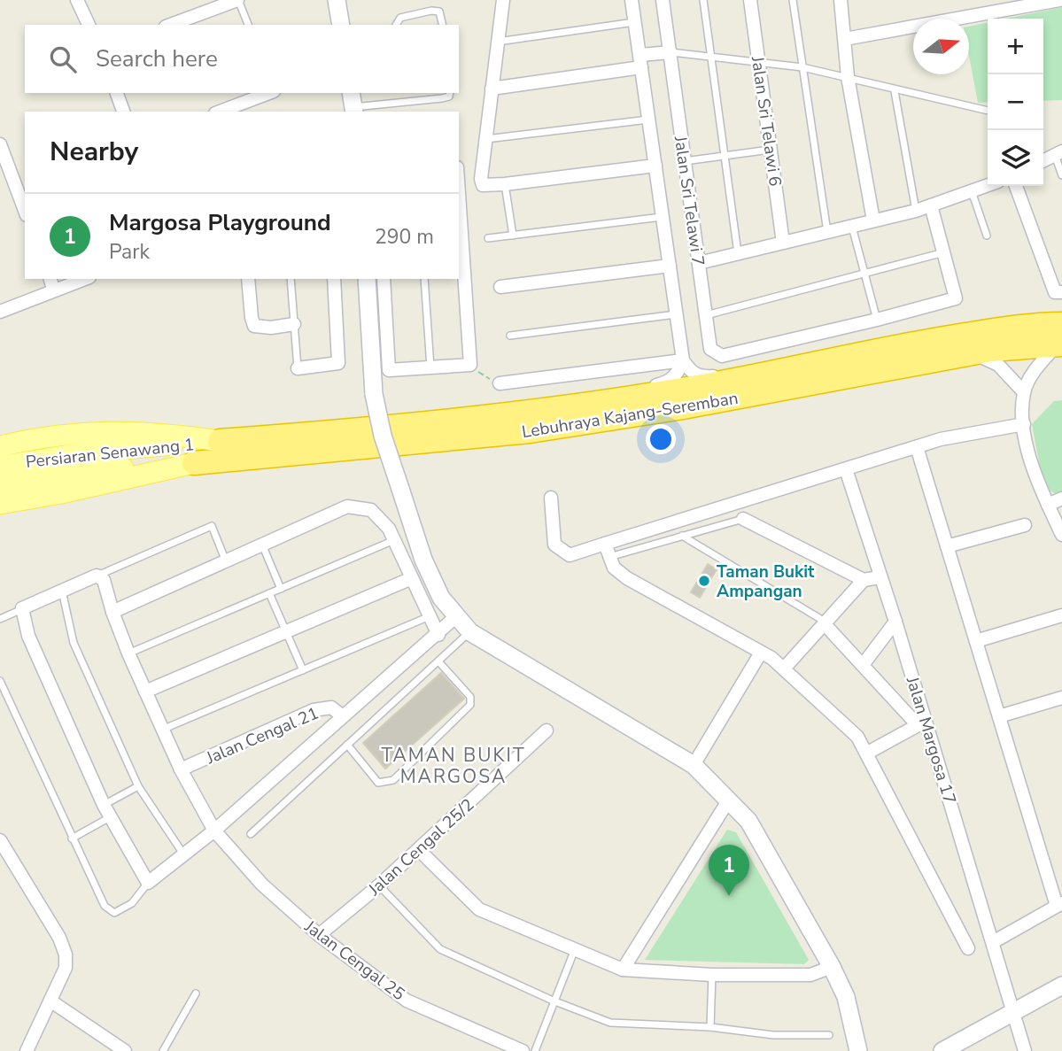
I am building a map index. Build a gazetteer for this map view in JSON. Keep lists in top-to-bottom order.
{
  "streets": {
    "highway": ["Lebuhraya Kajang-Seremban"],
    "main road": ["Persiaran Senawang 1"],
    "street": [
      "Jalan Sri Telawi 6",
      "Jalan Sri Telawi 7",
      "Jalan Cengal 21",
      "Jalan Margosa 17",
      "Jalan Cengal 25/2",
      "Jalan Cengal 25"
    ]
  },
  "crossings": [
    ["Lebuhraya Kajang-Seremban", "Persiaran Senawang 1"],
    ["Jalan Cengal 21", "Jalan Cengal 25"],
    ["Jalan Cengal 25/2", "Jalan Cengal 25"]
  ],
  "districts": ["TAMAN BUKIT MARGOSA"],
  "places": ["Taman Bukit Ampangan"],
  "north": "right",
  "page": {
    "map_buttons": ["+", "−"],
    "search": "Search here",
    "heading": "Nearby",
    "list": [
      {
        "mark": "1",
        "name": "Margosa Playground",
        "note": "Park",
        "value": "290 m"
      }
    ],
    "pins": "1"
  }
}
